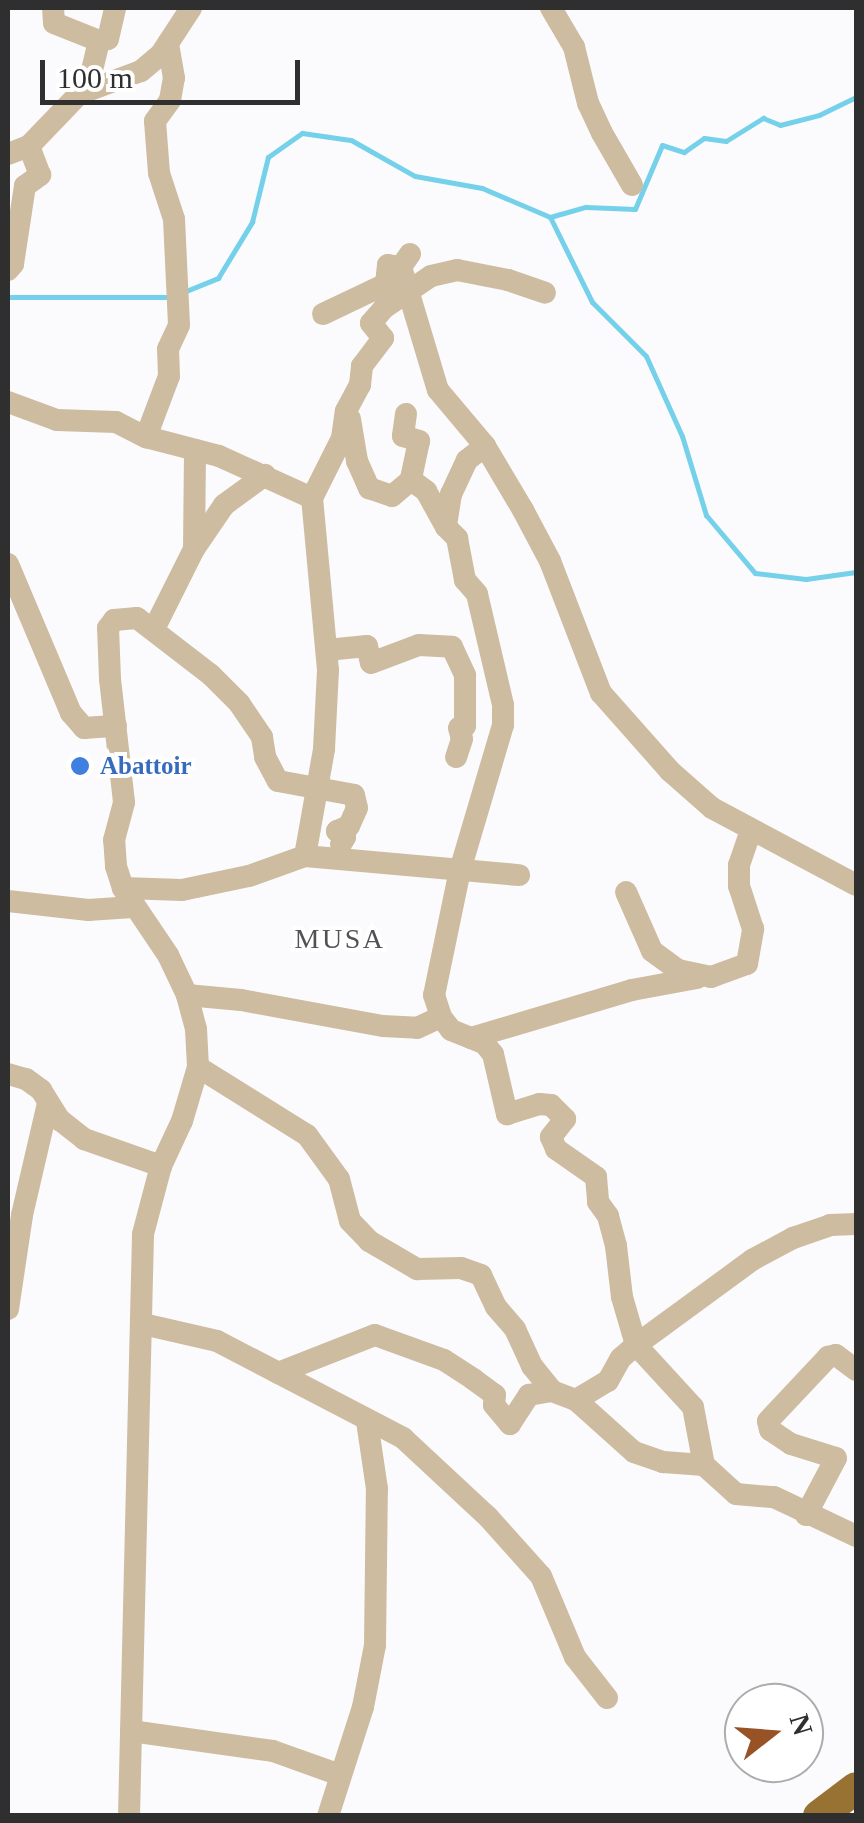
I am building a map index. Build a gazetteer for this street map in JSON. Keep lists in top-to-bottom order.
{
  "districts": ["MUSA"],
  "places": ["Abattoir"],
  "scale_bar": "100 m",
  "north": "right"
}
